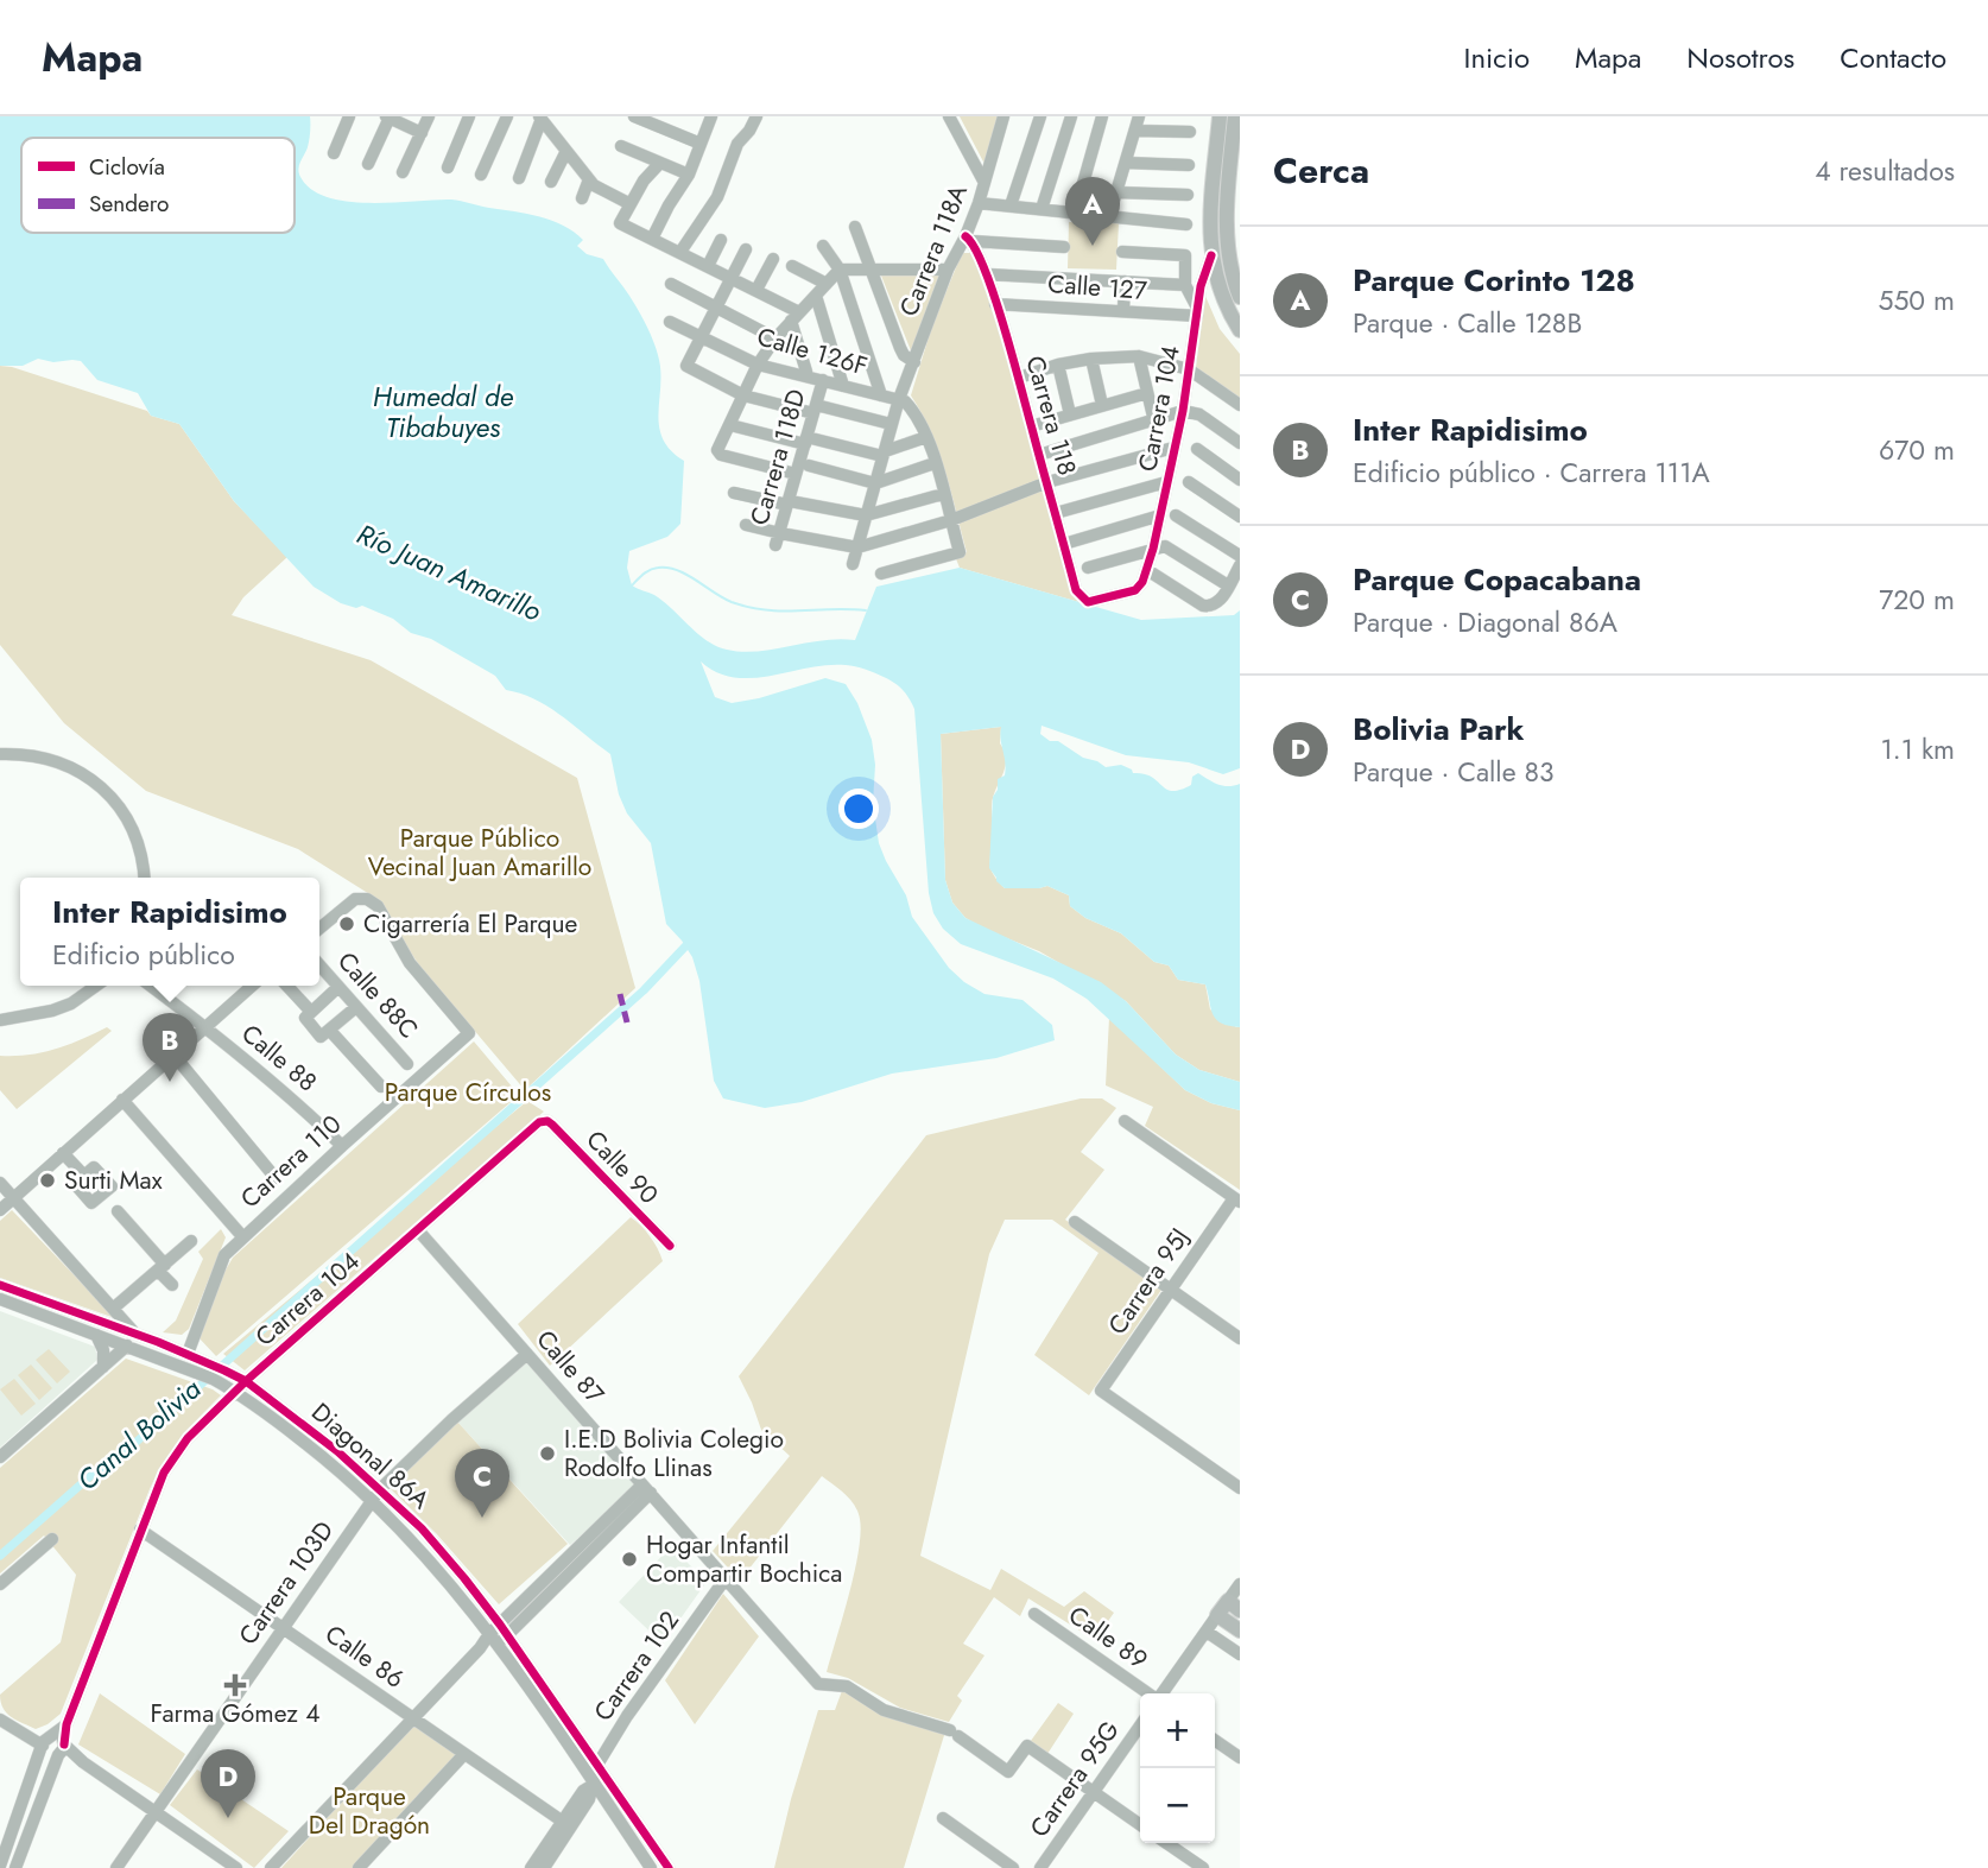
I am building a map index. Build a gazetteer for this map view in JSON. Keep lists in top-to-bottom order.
{
  "streets": {
    "street": [
      "Carrera 118A",
      "Calle 127",
      "Calle 126F",
      "Carrera 104",
      "Carrera 118",
      "Carrera 118D",
      "Calle 88C",
      "Calle 88",
      "Carrera 110",
      "Calle 90",
      "Carrera 95J",
      "Calle 87",
      "Diagonal 86A",
      "Carrera 103D",
      "Calle 89",
      "Calle 86",
      "Carrera 102",
      "Carrera 95G"
    ]
  },
  "crossings": [
    ["Carrera 118A", "Calle 126F"],
    ["Carrera 118A", "Carrera 118"],
    ["Calle 127", "Carrera 104"],
    ["Calle 127", "Carrera 118"],
    ["Calle 126F", "Carrera 118D"],
    ["Carrera 104", "Carrera 118"],
    ["Carrera 104", "Calle 90"],
    ["Carrera 104", "Calle 87"],
    ["Carrera 104", "Diagonal 86A"],
    ["Carrera 104", "Calle 86"],
    ["Calle 88", "Carrera 110"],
    ["Carrera 110", "Diagonal 86A"],
    ["Calle 87", "Carrera 103D"],
    ["Calle 87", "Carrera 102"],
    ["Calle 87", "Carrera 95G"],
    ["Diagonal 86A", "Carrera 103D"],
    ["Diagonal 86A", "Carrera 102"],
    ["Carrera 103D", "Calle 86"],
    ["Calle 86", "Carrera 102"]
  ],
  "water": ["Humedal de Tibabuyes", "Río Juan Amarillo", "Canal Bolivia"],
  "parks": ["Parque Público Vecinal Juan Amarillo", "Parque Círculos", "Parque Del Dragón"],
  "places": {
    "other": [
      "Cigarrería El Parque",
      "Surti Max",
      "I.E.D Bolivia Colegio Rodolfo Llinas",
      "Hogar Infantil Compartir Bochica"
    ],
    "health": ["Farma Gómez 4"]
  },
  "legend": ["Ciclovía", "Sendero"],
  "page": {
    "header": "Mapa",
    "nav": [
      "Inicio",
      "Mapa",
      "Nosotros",
      "Contacto"
    ],
    "heading": ["Cerca", "4 resultados"],
    "pins": [
      "A",
      "B",
      "C",
      "D"
    ],
    "list": [
      {
        "mark": "A",
        "name": "Parque Corinto 128",
        "note": "Parque · Calle 128B",
        "value": "550 m"
      },
      {
        "mark": "B",
        "name": "Inter Rapidisimo",
        "note": "Edificio público · Carrera 111A",
        "value": "670 m"
      },
      {
        "mark": "C",
        "name": "Parque Copacabana",
        "note": "Parque · Diagonal 86A",
        "value": "720 m"
      },
      {
        "mark": "D",
        "name": "Bolivia Park",
        "note": "Parque · Calle 83",
        "value": "1.1 km"
      }
    ],
    "popup": ["Inter Rapidisimo", "Edificio público"],
    "map_buttons": ["+", "−"]
  }
}
